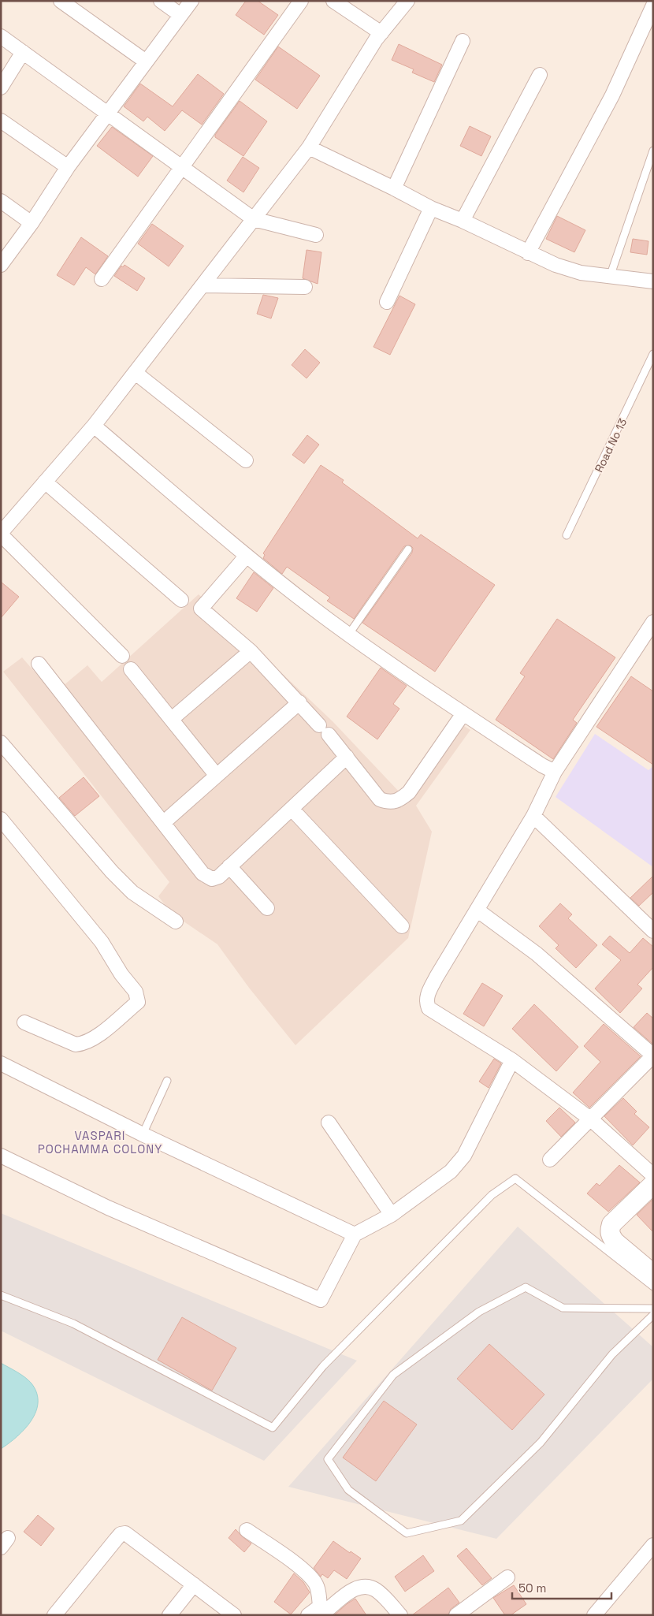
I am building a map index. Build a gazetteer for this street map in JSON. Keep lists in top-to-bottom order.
{
  "streets": {
    "lane": ["Road No 13"]
  },
  "districts": ["VASPARI POCHAMMA COLONY"],
  "scale_bar": "50 m"
}
